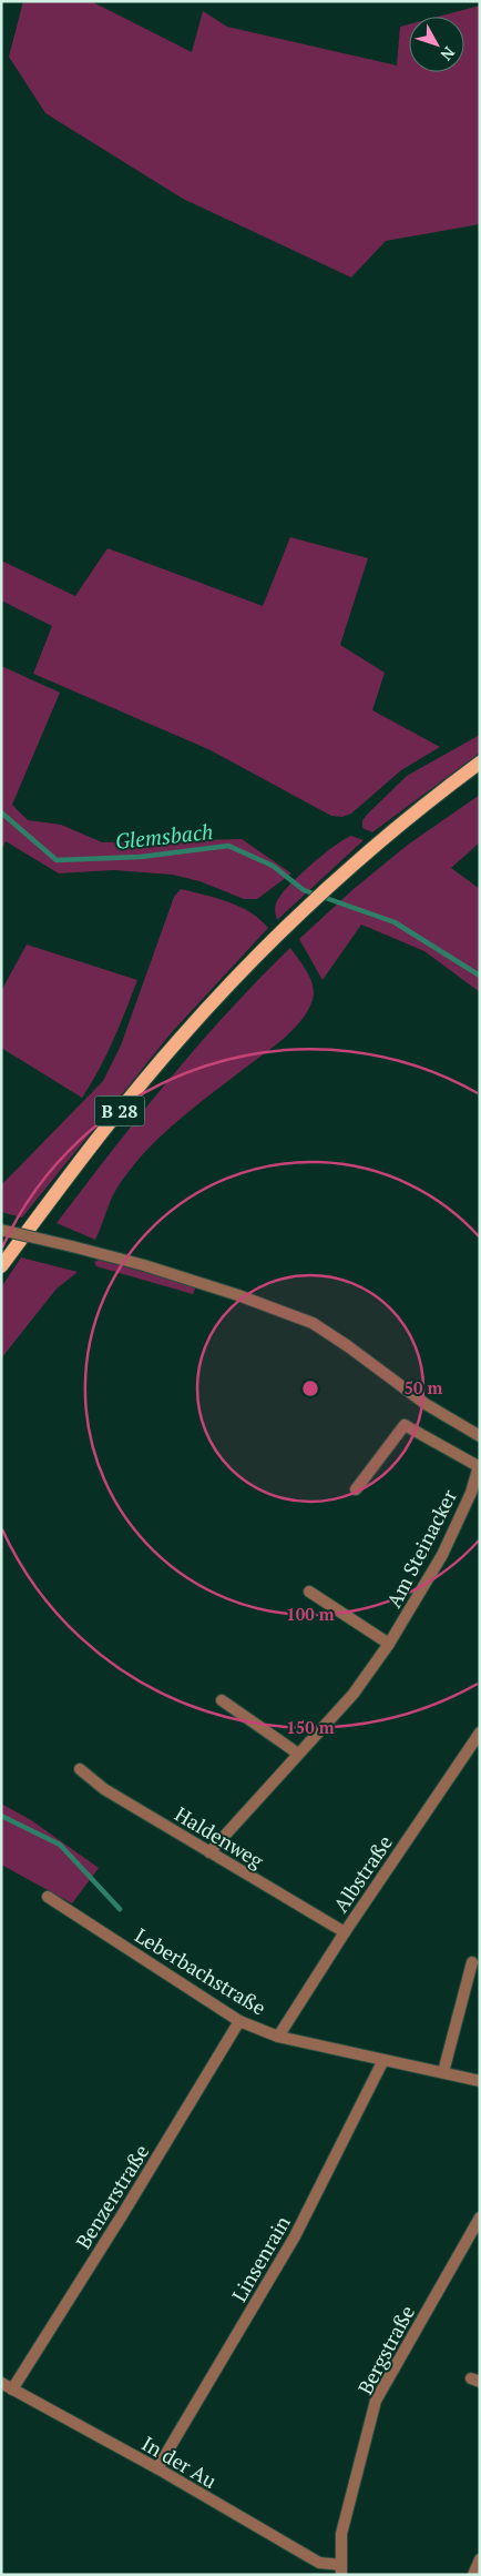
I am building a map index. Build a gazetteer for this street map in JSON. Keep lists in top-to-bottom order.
{
  "streets": {
    "main road": ["B 28"],
    "street": [
      "Am Steinacker",
      "Haldenweg",
      "Albstraße",
      "Leberbachstraße",
      "Benzerstraße",
      "Linsenrain",
      "Bergstraße",
      "In der Au"
    ]
  },
  "crossings": [
    ["Am Steinacker", "Haldenweg"],
    ["Haldenweg", "Albstraße"],
    ["Albstraße", "Leberbachstraße"],
    ["Leberbachstraße", "Benzerstraße"],
    ["Leberbachstraße", "Linsenrain"],
    ["Benzerstraße", "In der Au"],
    ["Linsenrain", "In der Au"],
    ["Bergstraße", "In der Au"]
  ],
  "water": ["Glemsbach"],
  "north": "bottom right",
  "rings": ["50 m", "100 m", "150 m"]
}
